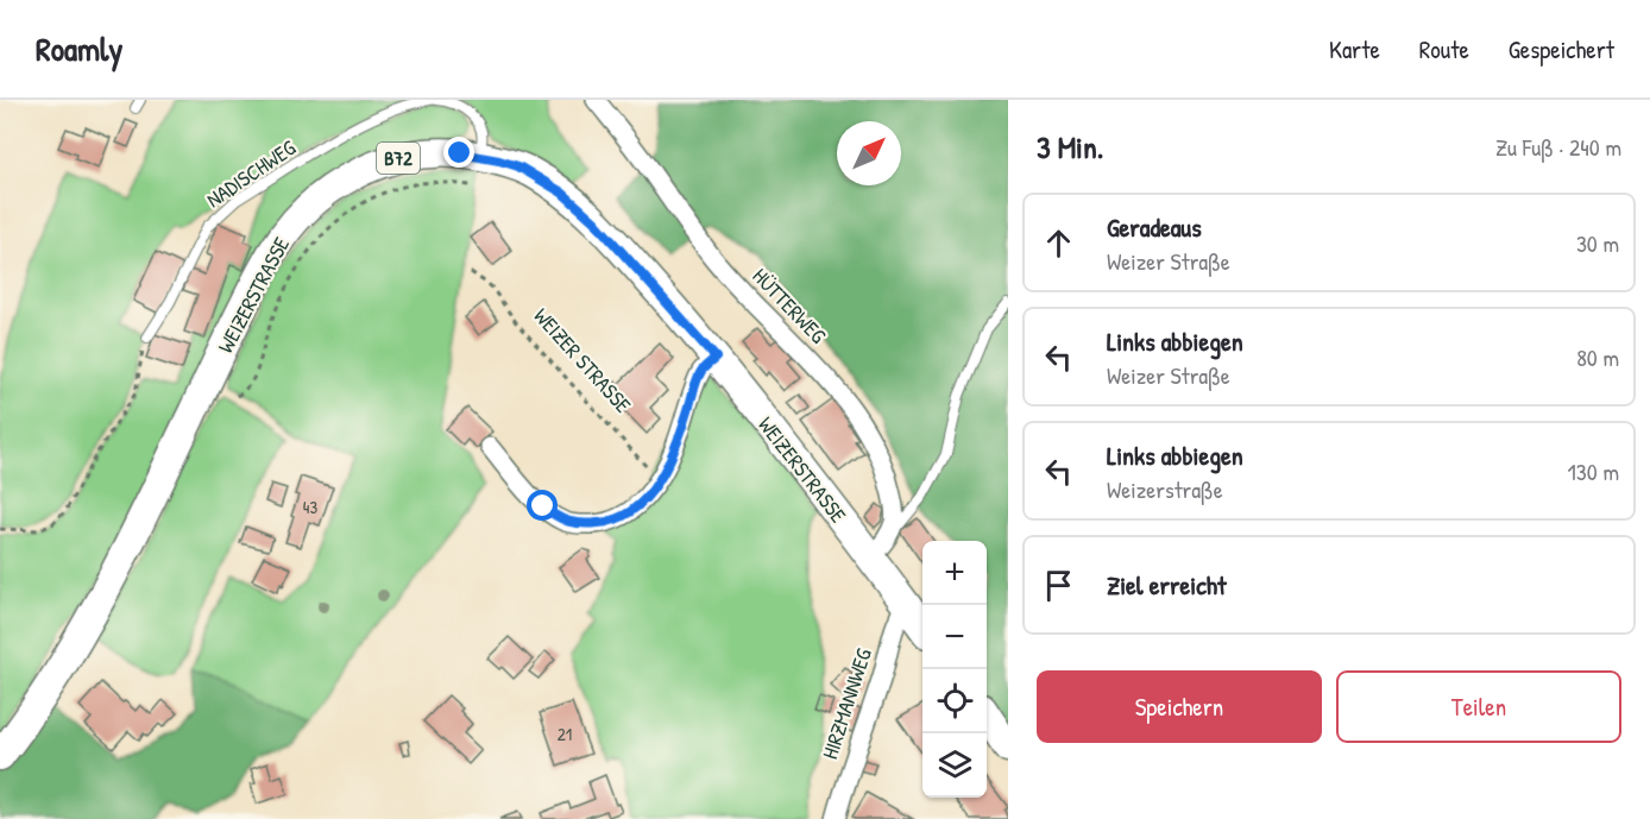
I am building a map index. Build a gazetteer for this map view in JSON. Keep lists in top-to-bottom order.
{
  "streets": {
    "main road": ["B72", "WEIZERSTRASSE"],
    "street": ["HÜTTERWEG", "HIRZMANNWEG"],
    "lane": ["NADISCHWEG"],
    "path": ["WEIZER STRASSE"]
  },
  "crossings": [
    ["NADISCHWEG", "WEIZERSTRASSE"],
    ["WEIZERSTRASSE", "HIRZMANNWEG"]
  ],
  "house_numbers": ["43", "21"],
  "north": "top right",
  "page": {
    "header": "Roamly",
    "nav": ["Karte", "Route", "Gespeichert"],
    "heading": ["3 Min.", "Zu Fuß · 240 m"],
    "list": [
      ["Geradeaus", "Weizer Straße", "30 m"],
      ["Links abbiegen", "Weizer Straße", "80 m"],
      ["Links abbiegen", "Weizerstraße", "130 m"],
      "Ziel erreicht"
    ],
    "map_buttons": ["+", "−"],
    "buttons": ["Speichern", "Teilen"]
  }
}
